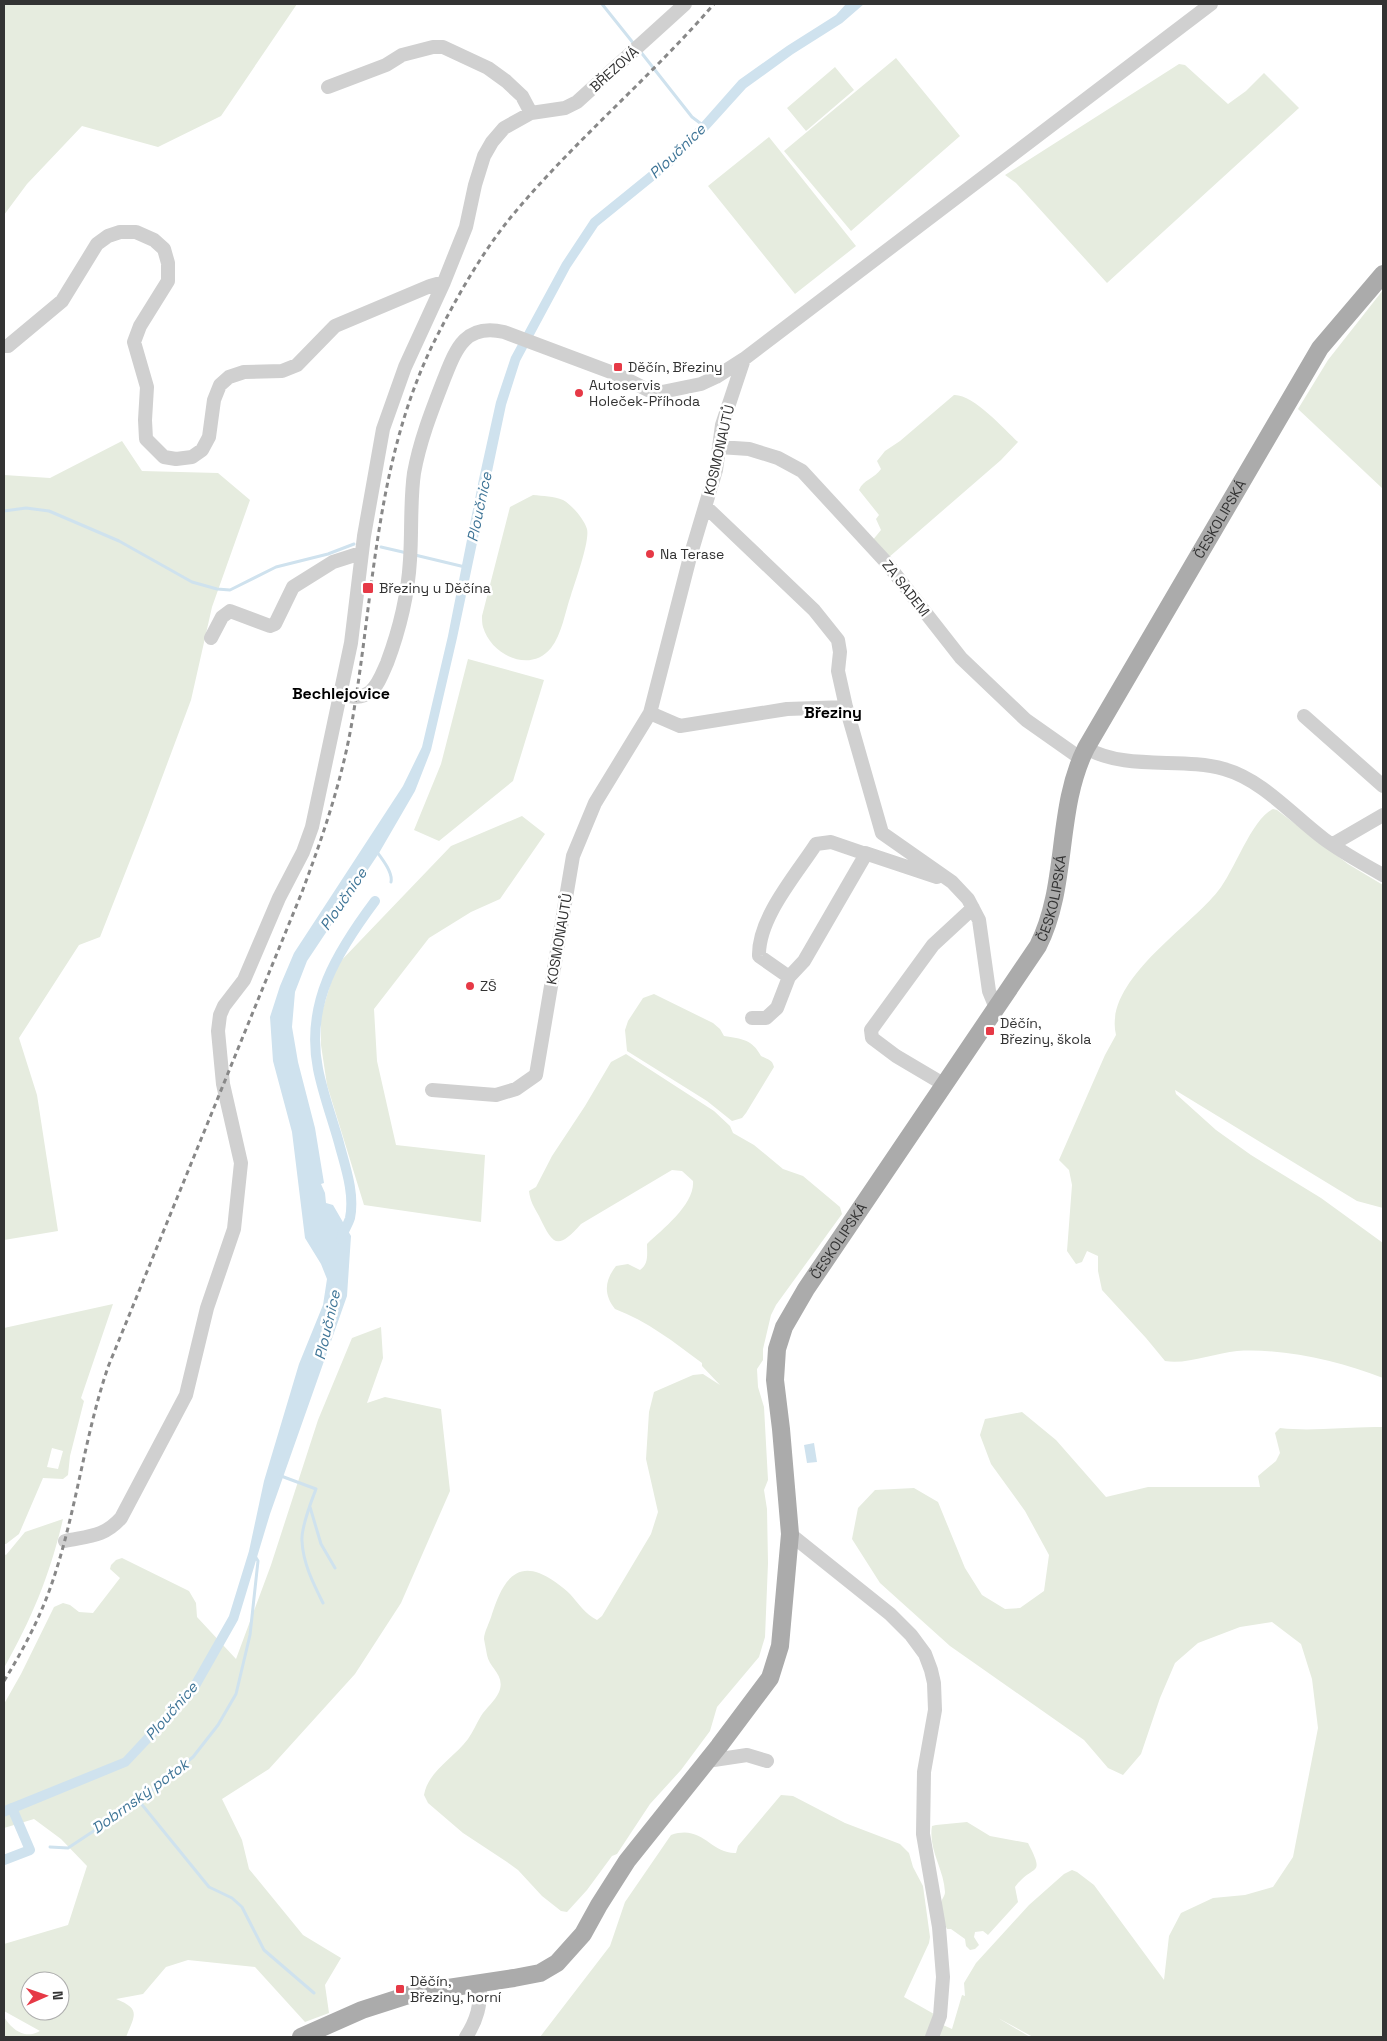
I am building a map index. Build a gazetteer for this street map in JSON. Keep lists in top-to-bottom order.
{
  "streets": {
    "main road": ["ČESKOLIPSKÁ"],
    "street": ["BŘEZOVÁ", "KOSMONAUTŮ", "ZA SADEM"]
  },
  "crossings": [
    ["KOSMONAUTŮ", "ZA SADEM"],
    ["ČESKOLIPSKÁ", "ZA SADEM"]
  ],
  "districts": ["Bechlejovice", "Březiny"],
  "water": ["Ploučnice", "Dobrnský potok"],
  "places": {
    "transit": [
      "Děčín, Březiny",
      "Březiny u Děčína",
      "Děčín, Březiny, škola",
      "Děčín, Březiny, horní"
    ],
    "other": ["Autoservis Holeček-Příhoda", "Na Terase", "ZŠ"]
  },
  "north": "right"
}
